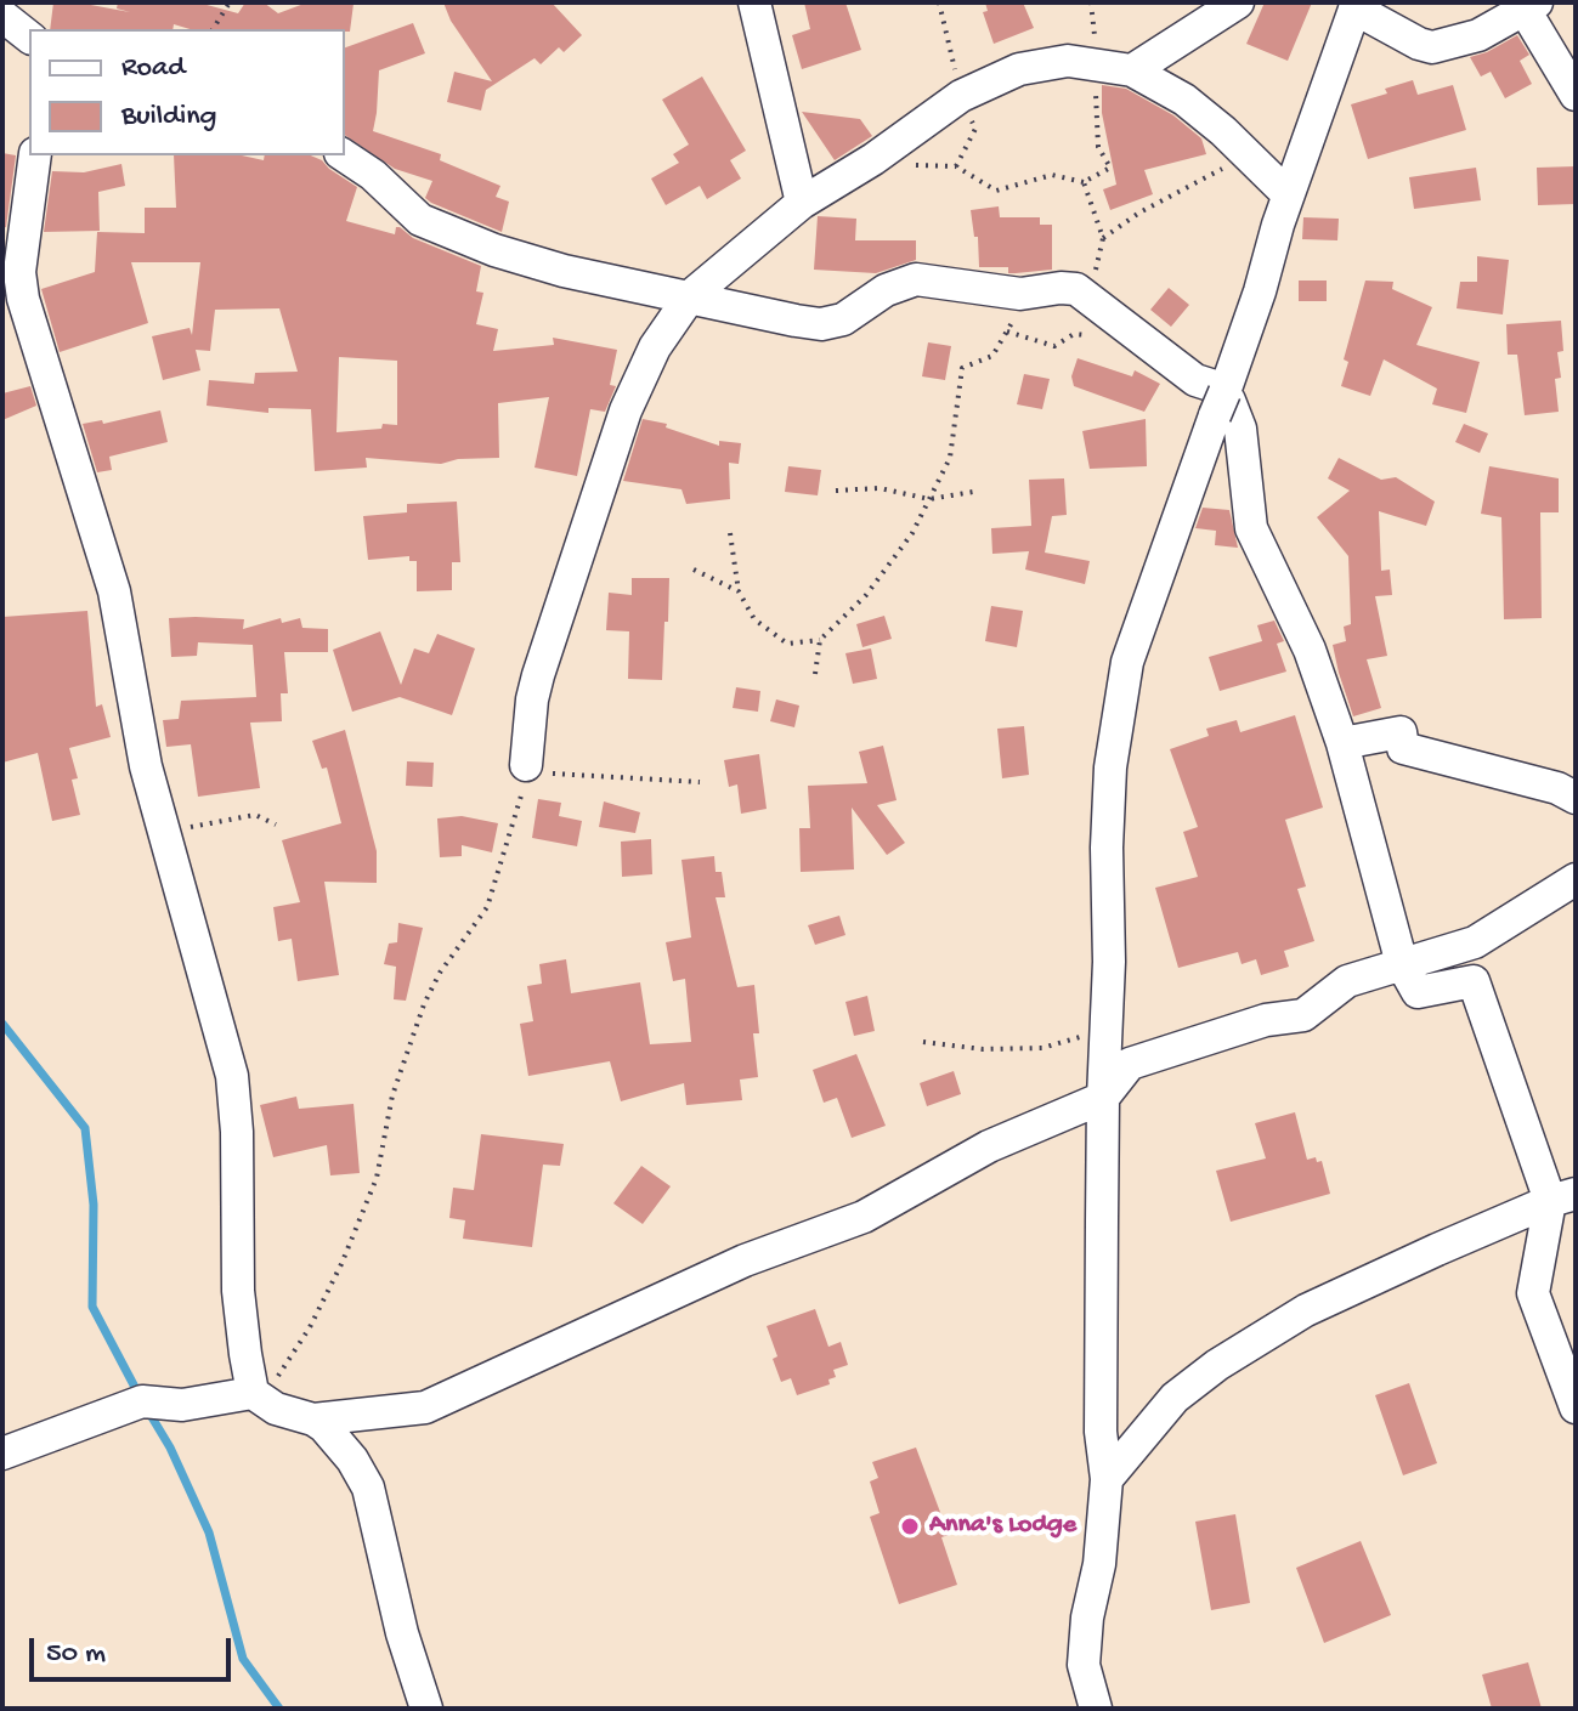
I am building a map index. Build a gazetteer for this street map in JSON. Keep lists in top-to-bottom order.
{
  "places": ["Anna's Lodge"],
  "legend": ["Road", "Building"],
  "scale_bar": "50 m"
}
